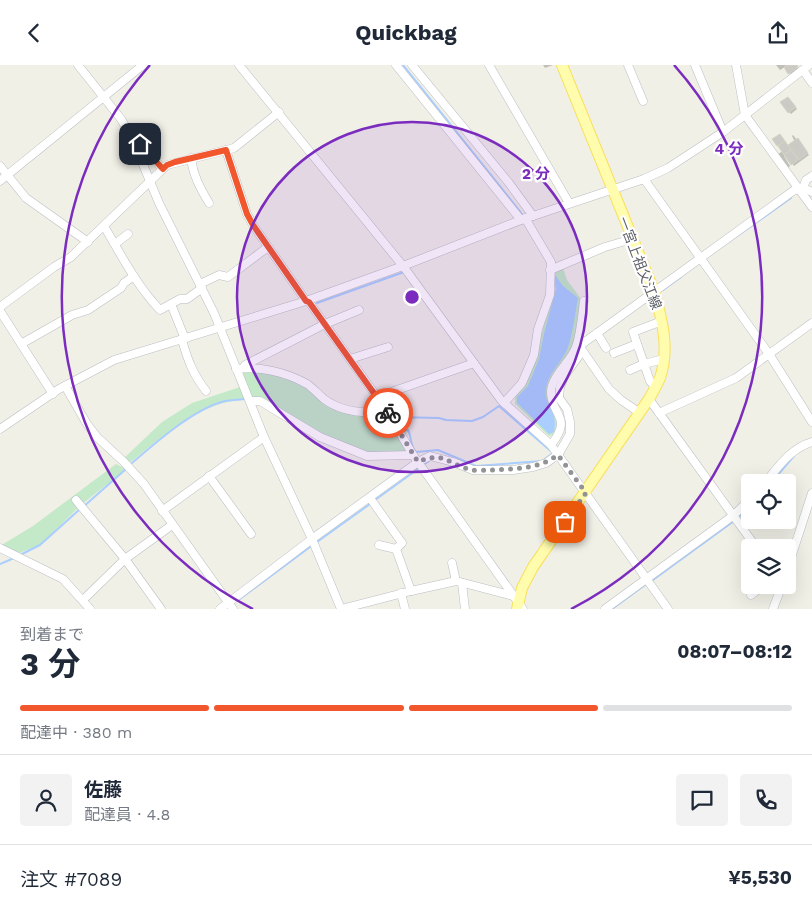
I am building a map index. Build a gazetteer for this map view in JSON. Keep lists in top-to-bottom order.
{
  "streets": {
    "main road": ["一宮上祖父江線"]
  },
  "page": {
    "header": "Quickbag",
    "heading": ["3 分", "到着まで", "08:07–08:12"],
    "panel": [
      "佐藤",
      "配達員 · 4.8",
      "注文 #7089",
      "¥5,530"
    ],
    "bar": "配達中 · 380 m"
  },
  "rings": ["4 分", "2 分"]
}
